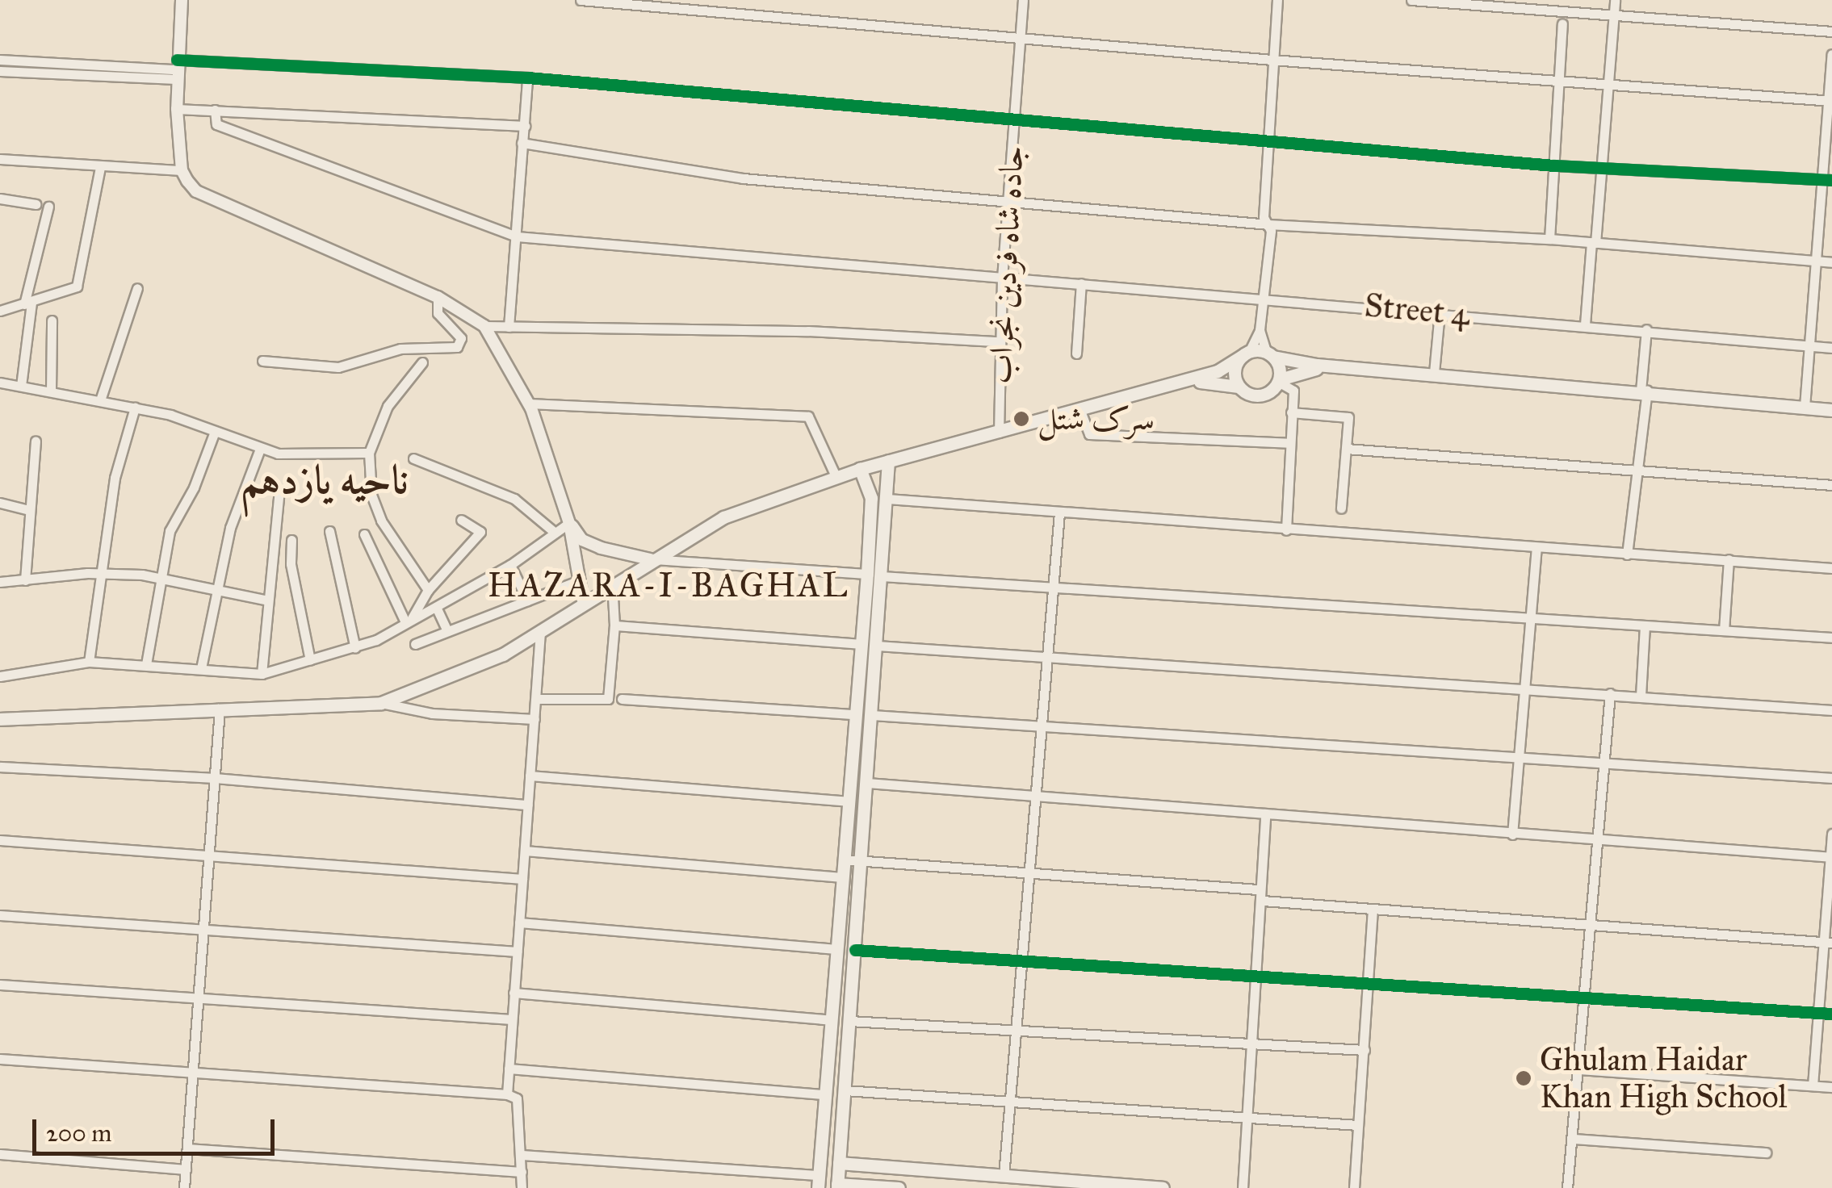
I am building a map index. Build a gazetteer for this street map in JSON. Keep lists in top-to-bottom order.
{
  "streets": {
    "street": ["جاده شاه فردین نجراب", "Street 4"]
  },
  "crossings": [
    ["جاده شاه فردین نجراب", "Street 4"]
  ],
  "districts": ["ناحیه یازدهم", "HAZARA-I-BAGHAL"],
  "places": ["سرک شتل", "Ghulam Haidar Khan High School"],
  "scale_bar": "200 m"
}
